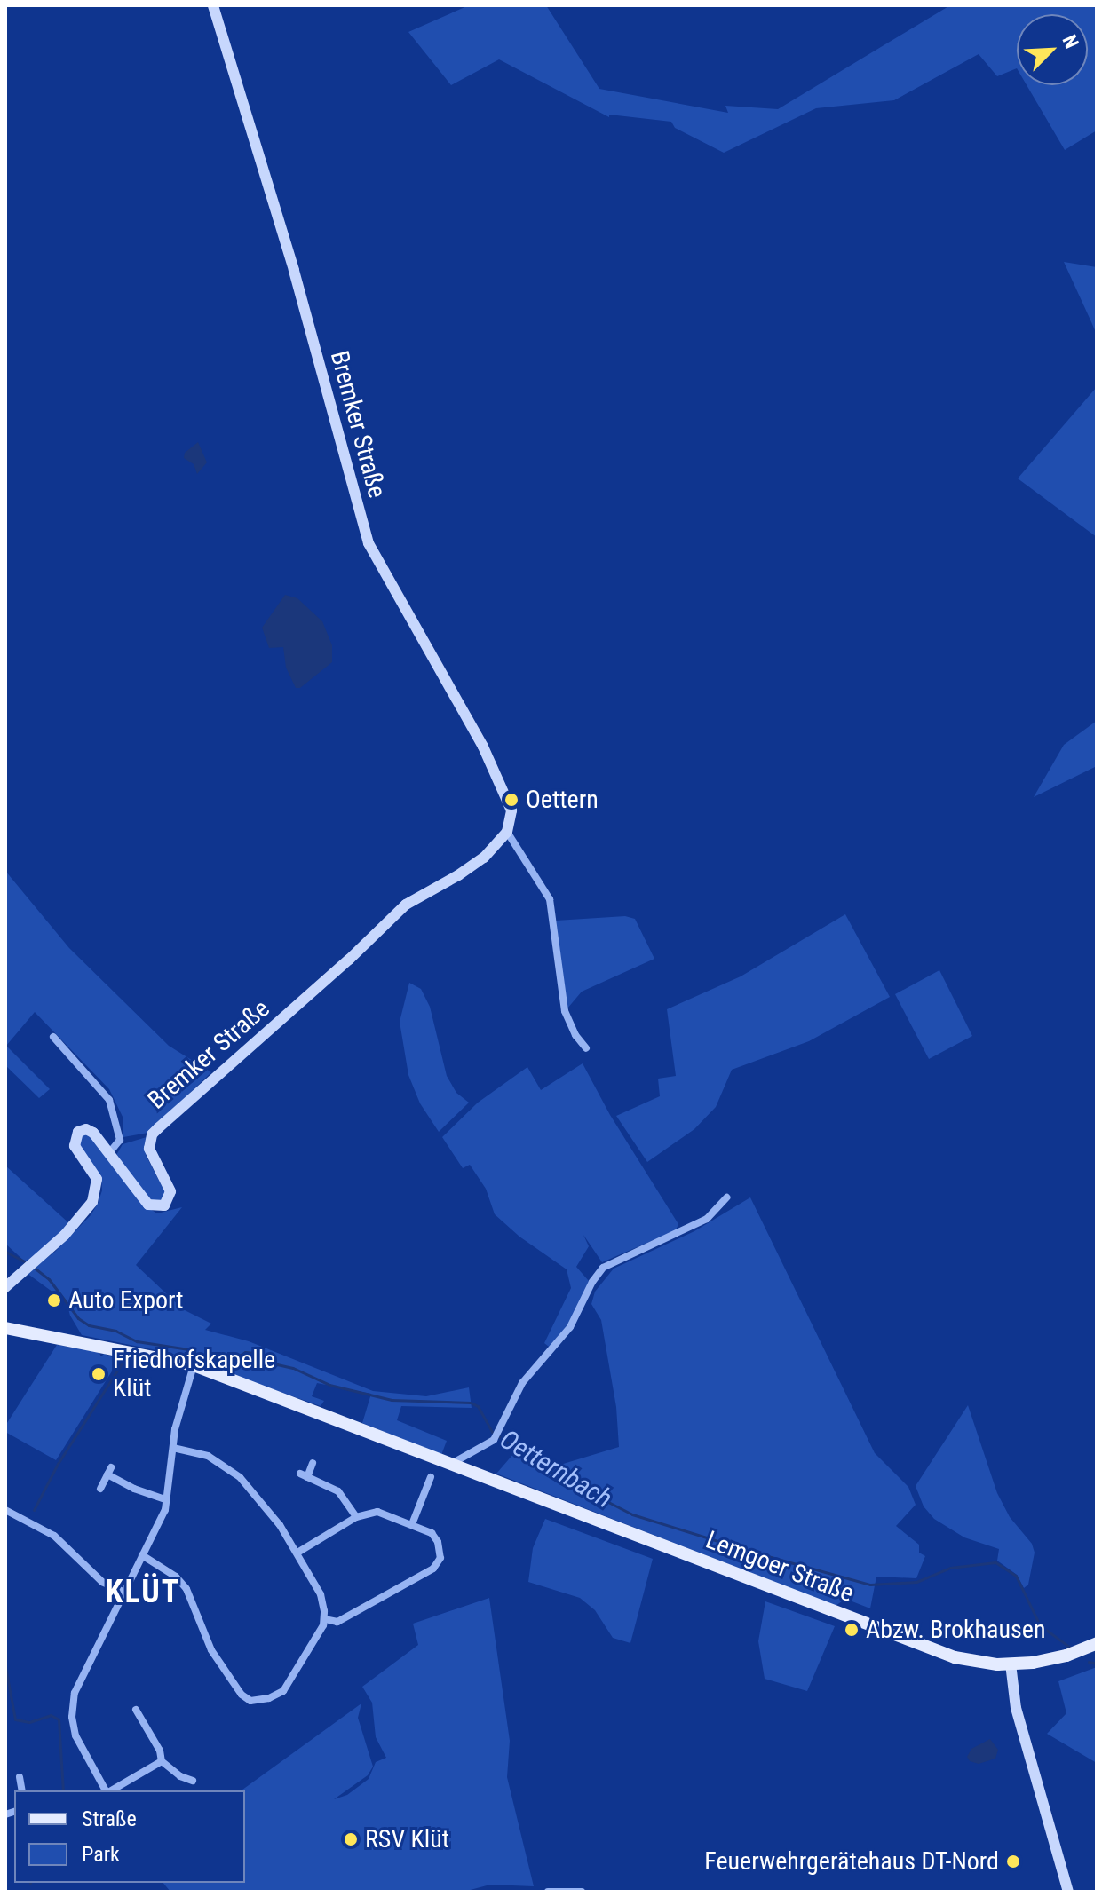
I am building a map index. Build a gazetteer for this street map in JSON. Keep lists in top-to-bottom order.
{
  "streets": {
    "main road": ["Lemgoer Straße"],
    "street": ["Bremker Straße"]
  },
  "districts": ["KLÜT"],
  "water": ["Oetternbach"],
  "places": [
    "Oettern",
    "Auto Export",
    "Friedhofskapelle Klüt",
    "Abzw. Brokhausen",
    "RSV Klüt",
    "Feuerwehrgerätehaus DT-Nord"
  ],
  "legend": ["Straße", "Park"],
  "north": "top right"
}
